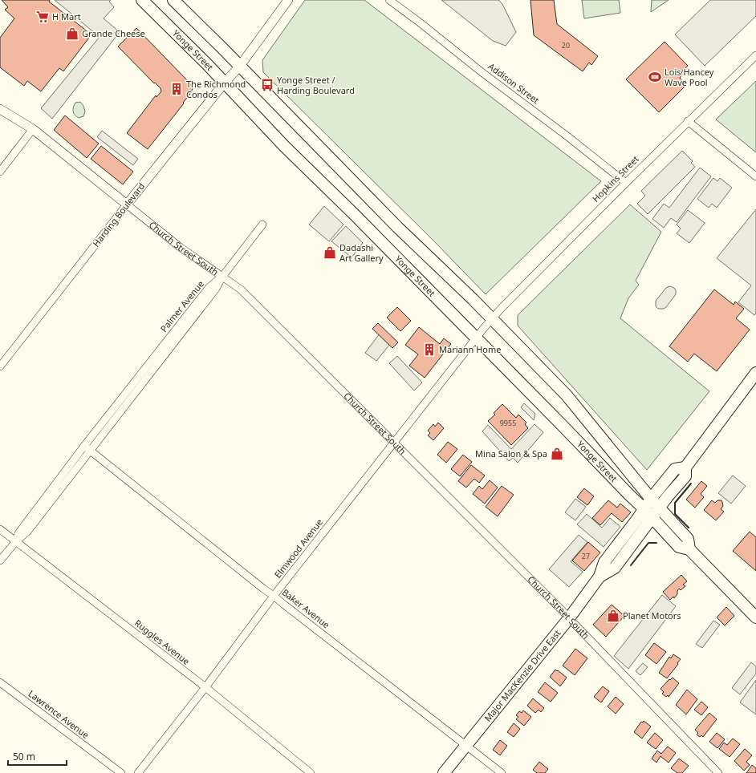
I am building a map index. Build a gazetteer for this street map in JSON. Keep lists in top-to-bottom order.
{
  "streets": {
    "main road": ["Yonge Street", "Major MacKenzie Drive East"],
    "street": [
      "Addison Street",
      "Hopkins Street",
      "Harding Boulevard",
      "Church Street South",
      "Palmer Avenue",
      "Elmwood Avenue",
      "Baker Avenue",
      "Ruggles Avenue",
      "Lawrence Avenue"
    ]
  },
  "crossings": [
    ["Yonge Street", "Hopkins Street"],
    ["Yonge Street", "Harding Boulevard"],
    ["Yonge Street", "Elmwood Avenue"],
    ["Yonge Street", "Major MacKenzie Drive East"],
    ["Addison Street", "Hopkins Street"],
    ["Hopkins Street", "Elmwood Avenue"],
    ["Harding Boulevard", "Church Street South"],
    ["Church Street South", "Palmer Avenue"],
    ["Church Street South", "Elmwood Avenue"],
    ["Church Street South", "Major MacKenzie Drive East"],
    ["Palmer Avenue", "Baker Avenue"],
    ["Palmer Avenue", "Ruggles Avenue"],
    ["Elmwood Avenue", "Baker Avenue"],
    ["Elmwood Avenue", "Ruggles Avenue"],
    ["Baker Avenue", "Major MacKenzie Drive East"]
  ],
  "places": {
    "supermarket": ["H Mart"],
    "shop": [
      "Grande Cheese",
      "Dadashi Art Gallery",
      "Mina Salon & Spa",
      "Planet Motors"
    ],
    "sports": ["Lois Hancey Wave Pool"],
    "bus stop": ["Yonge Street / Harding Boulevard"],
    "building": ["The Richmond Condos", "Mariann Home"]
  },
  "house_numbers": ["20", "9955", "27"],
  "scale_bar": "50 m"
}
